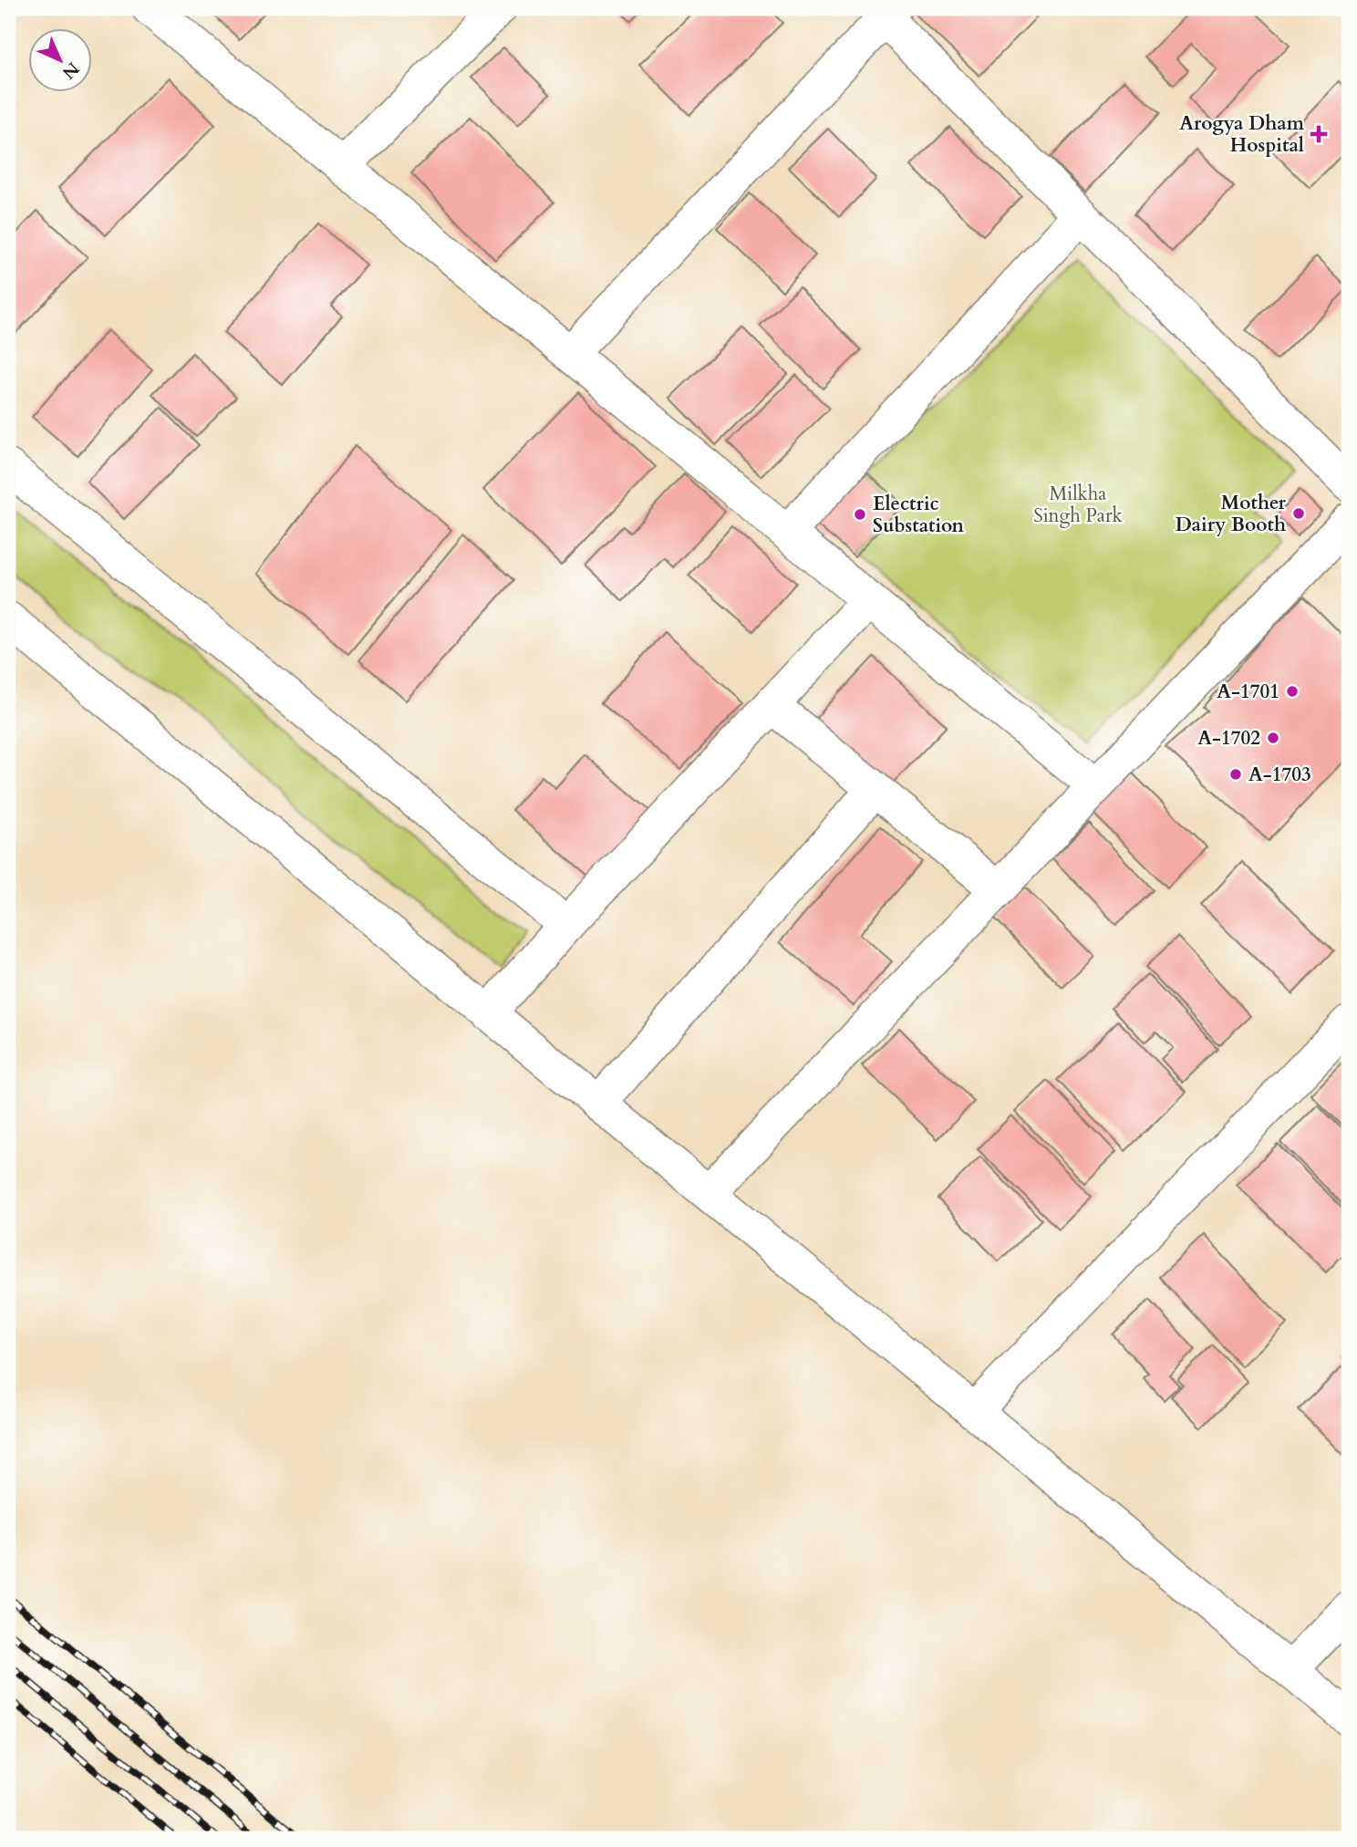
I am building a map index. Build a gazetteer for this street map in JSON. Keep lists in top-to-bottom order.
{
  "parks": ["Milkha Singh Park"],
  "places": {
    "health": ["Arogya Dham Hospital"],
    "other": [
      "Mother Dairy Booth",
      "Electric Substation",
      "A-1701",
      "A-1702",
      "A-1703"
    ]
  },
  "north": "bottom right"
}
